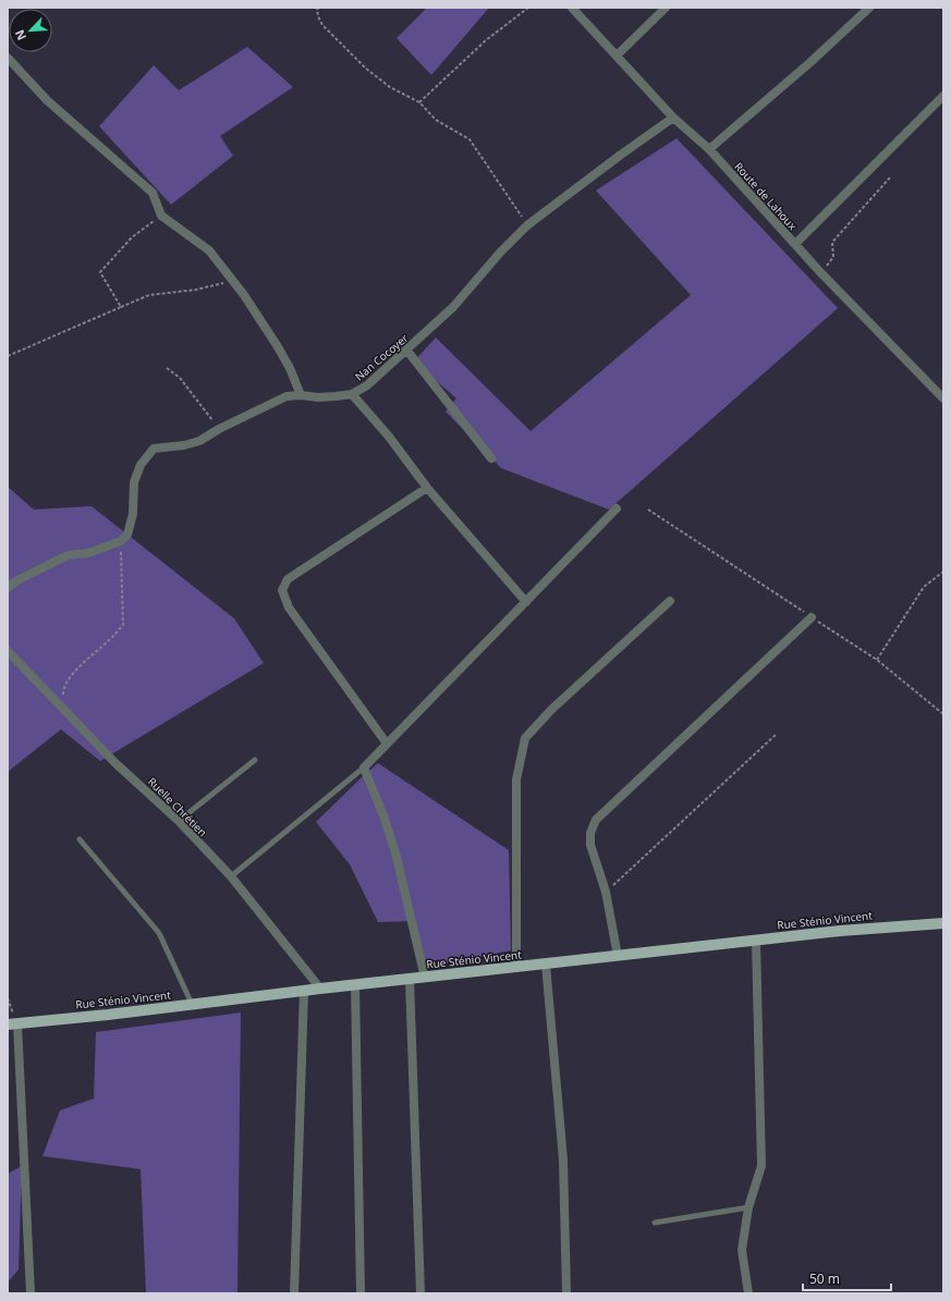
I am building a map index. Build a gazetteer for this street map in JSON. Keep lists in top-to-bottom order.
{
  "streets": {
    "main road": ["Rue Sténio Vincent"],
    "street": ["Route de Lahoux", "Nan Cocoyer", "Ruelle Chrétien"]
  },
  "crossings": [
    ["Route de Lahoux", "Nan Cocoyer"],
    ["Ruelle Chrétien", "Rue Sténio Vincent"]
  ],
  "scale_bar": "50 m",
  "north": "bottom left"
}
